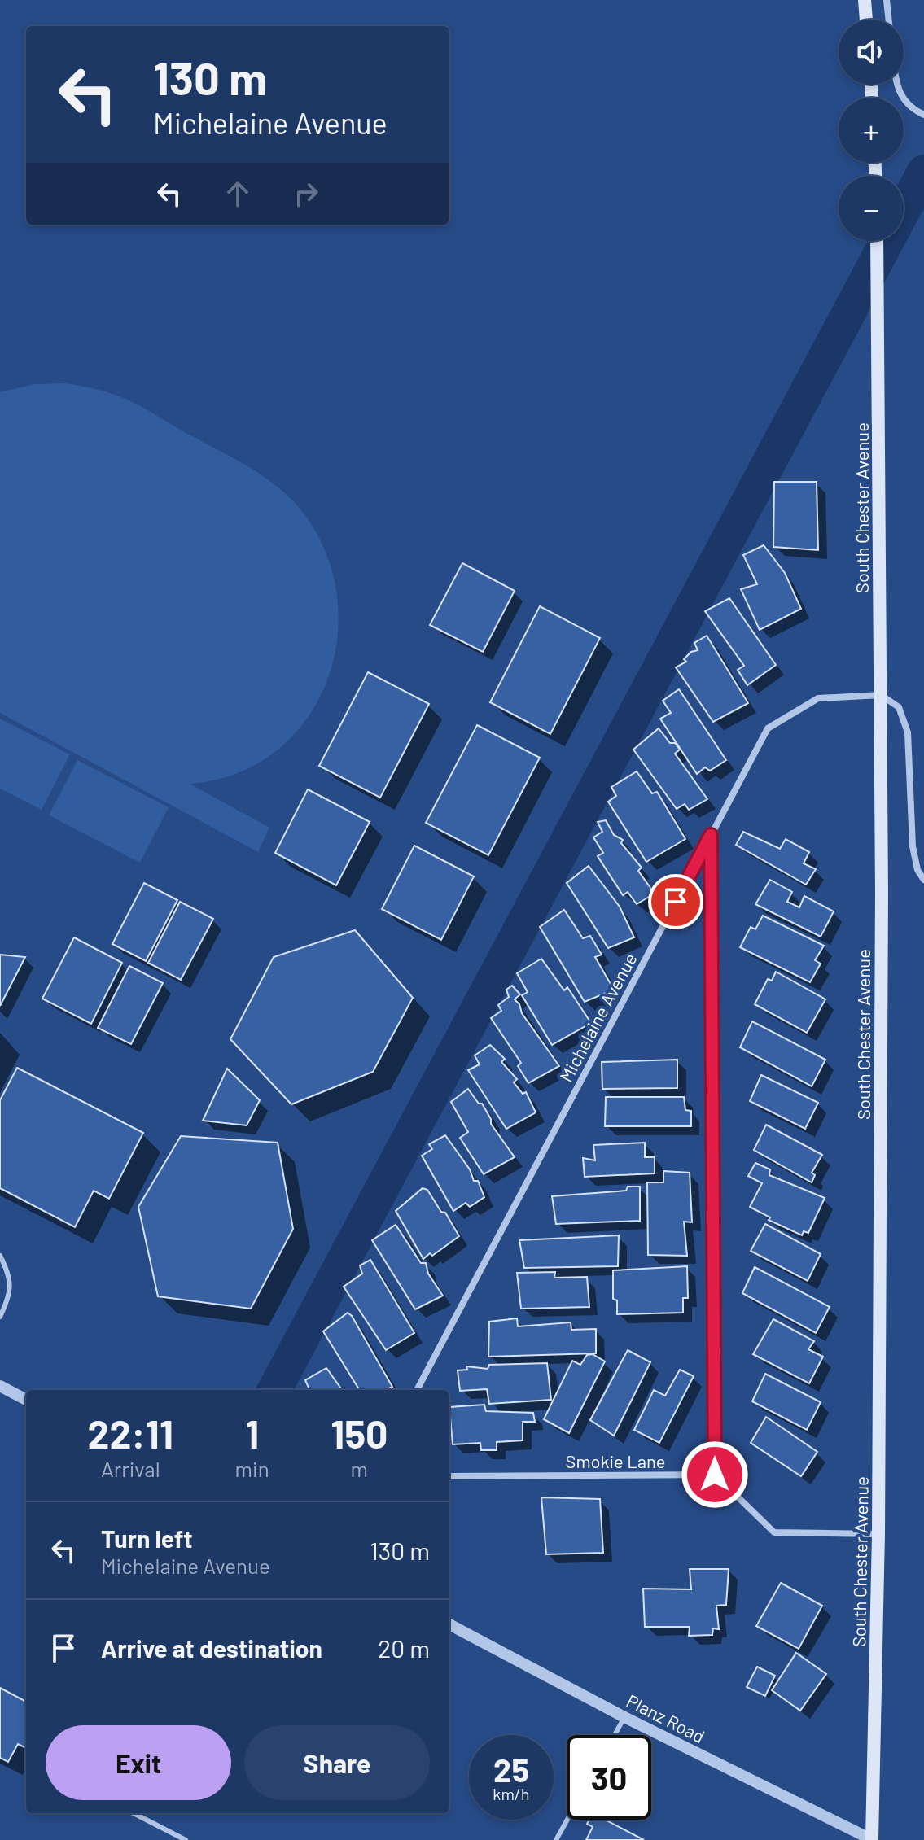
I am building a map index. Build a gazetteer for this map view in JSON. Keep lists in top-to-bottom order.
{
  "streets": {
    "main road": ["South Chester Avenue"],
    "street": ["Michelaine Avenue", "Smokie Lane", "Planz Road"]
  },
  "crossings": [
    ["South Chester Avenue", "Michelaine Avenue"],
    ["South Chester Avenue", "Planz Road"]
  ],
  "page": {
    "map_buttons": ["+", "−"],
    "turn": ["130 m", "Michelaine Avenue"],
    "eta": [
      "22:11",
      "Arrival",
      "1",
      "min",
      "150",
      "m"
    ],
    "list": [
      {
        "name": "Turn left",
        "note": "Michelaine Avenue",
        "value": "130 m"
      },
      {
        "name": "Arrive at destination",
        "value": "20 m"
      }
    ],
    "buttons": ["Exit", "Share"],
    "speed": "25 km/h",
    "limit": "30"
  }
}
